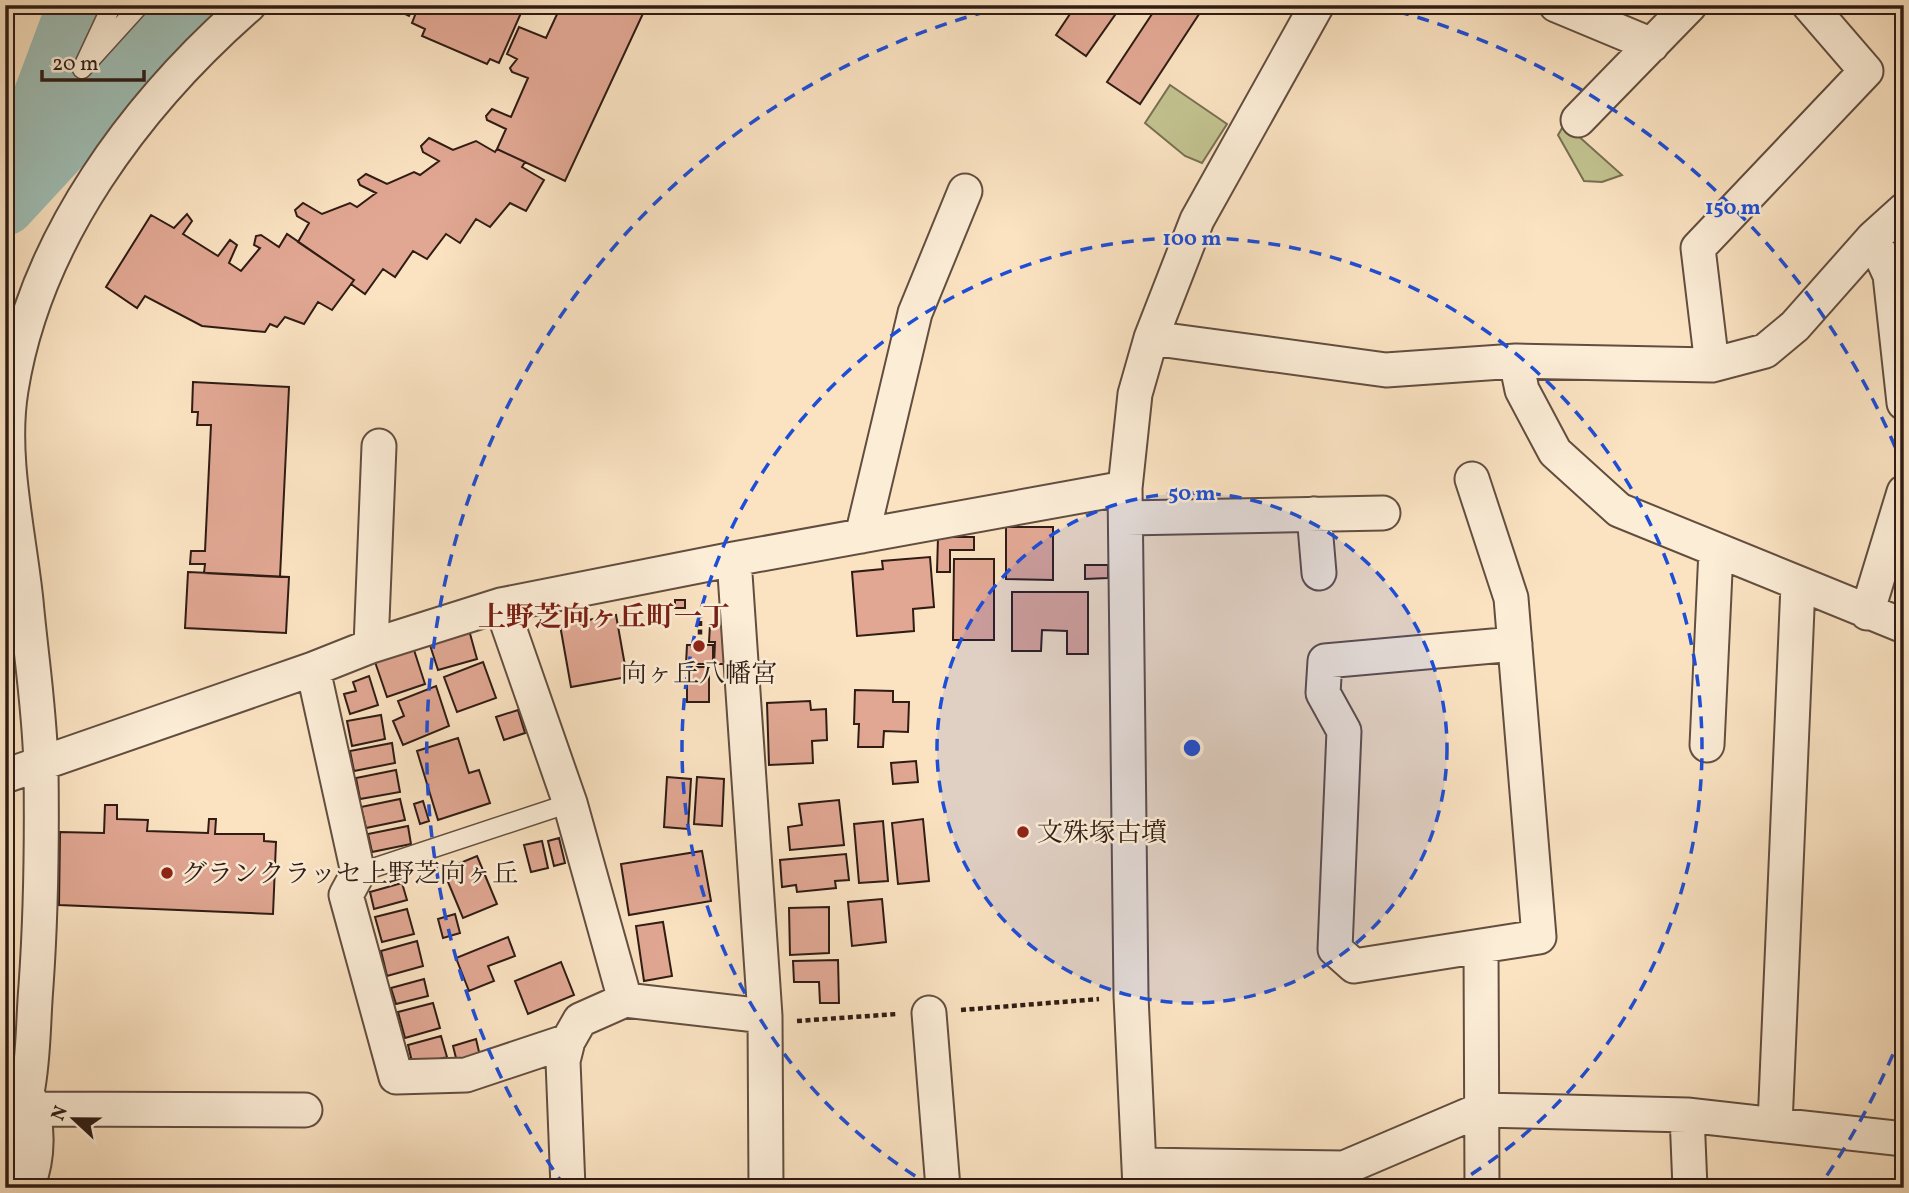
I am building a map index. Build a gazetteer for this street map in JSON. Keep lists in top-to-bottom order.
{
  "districts": ["上野芝向ヶ丘町一丁"],
  "places": ["向ヶ丘八幡宮", "文殊塚古墳", "グランクラッセ上野芝向ヶ丘"],
  "scale_bar": "20 m",
  "north": "left",
  "rings": ["150 m", "100 m", "50 m"]
}
